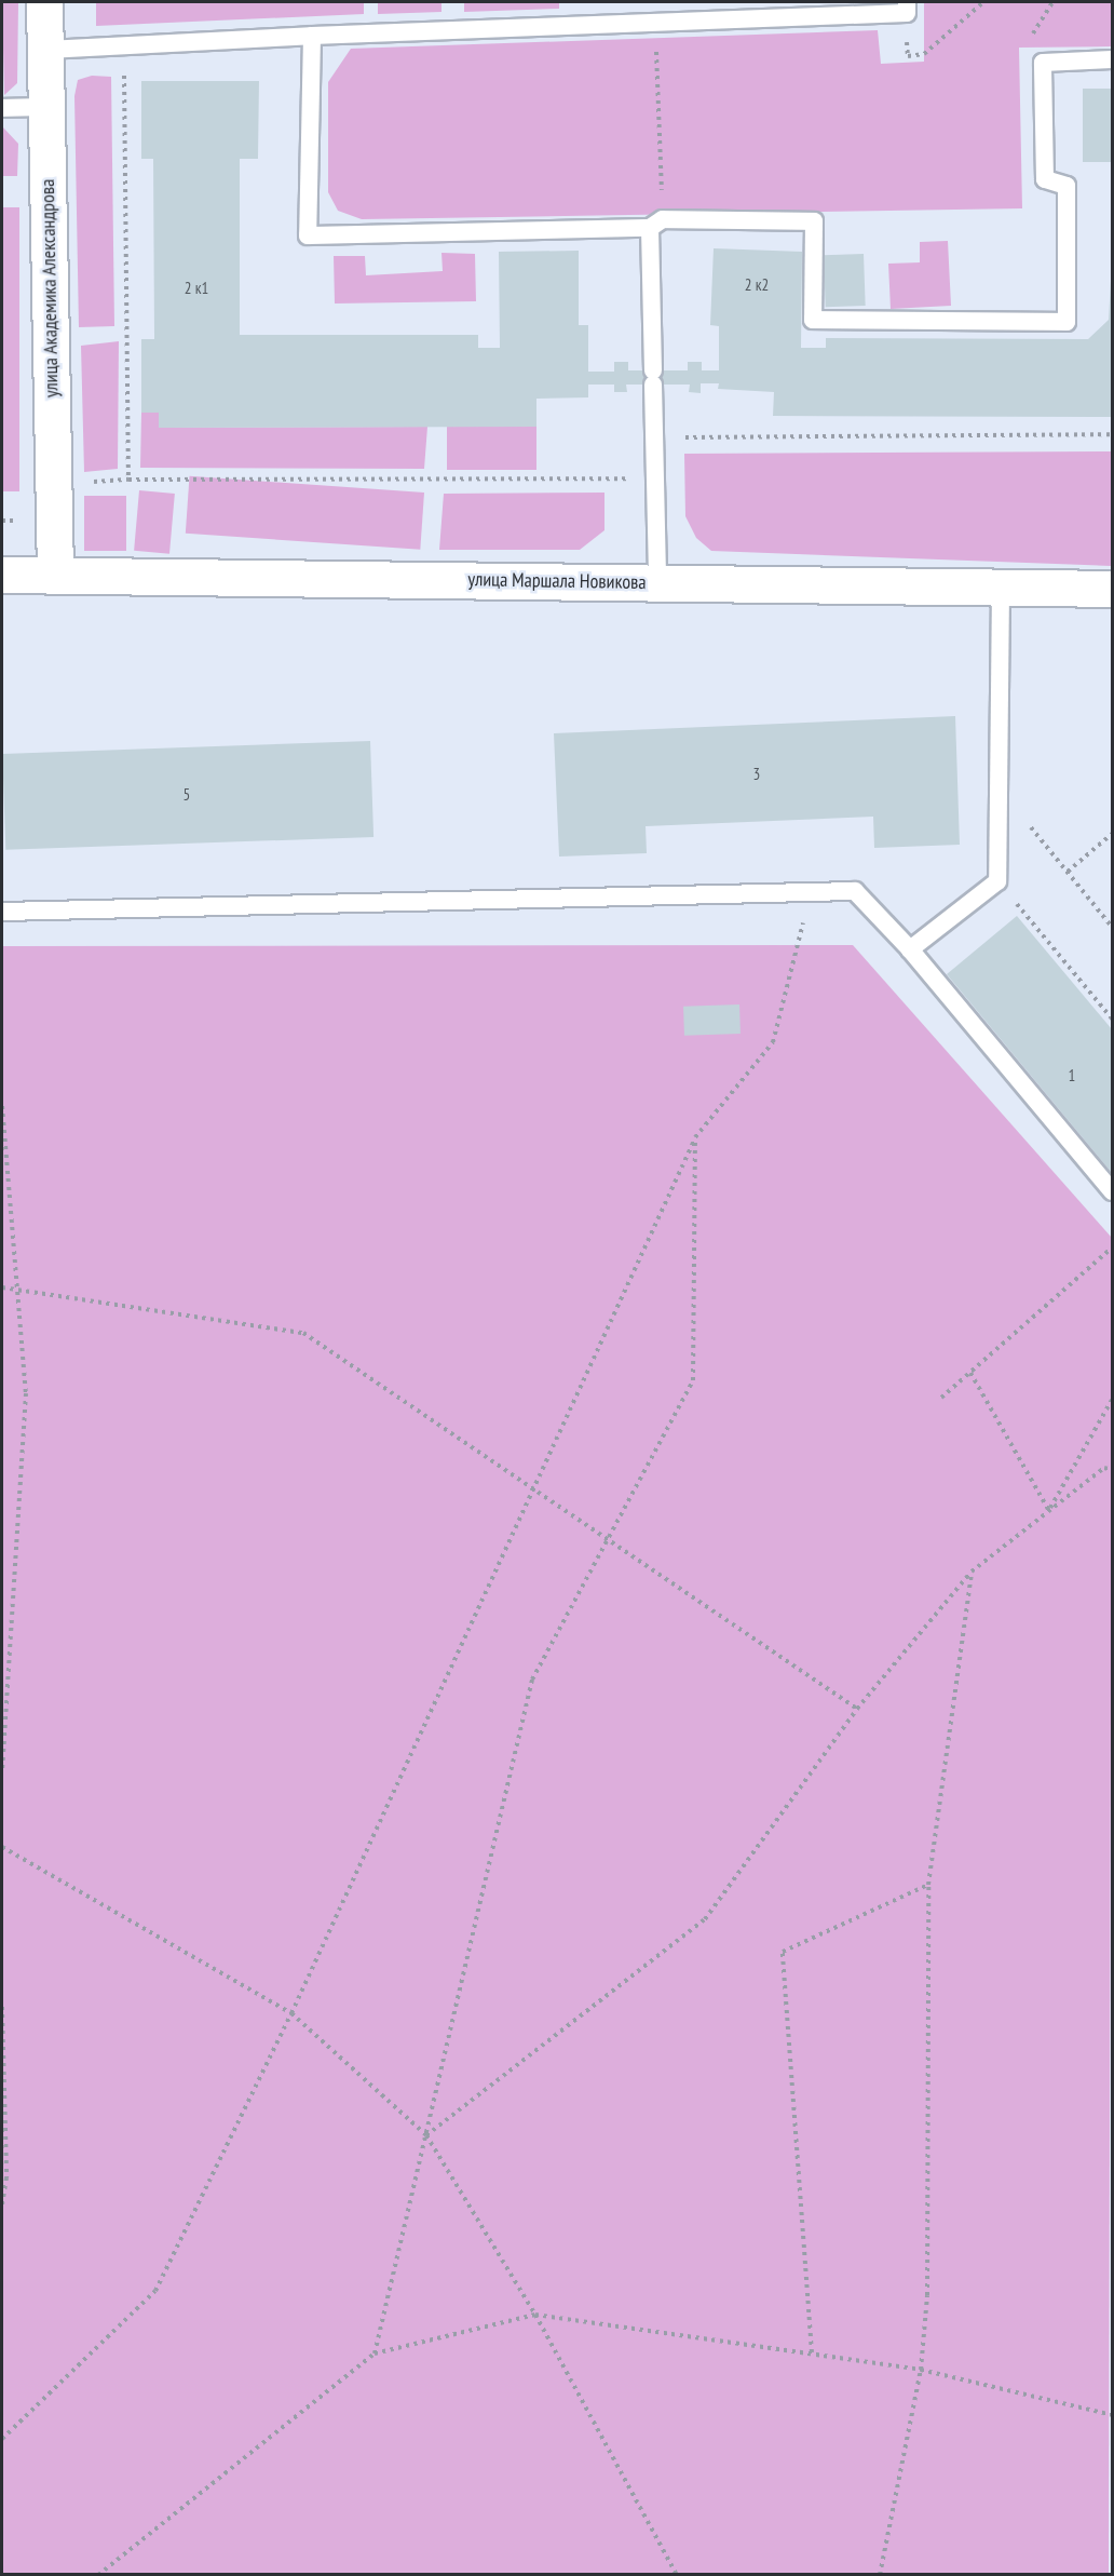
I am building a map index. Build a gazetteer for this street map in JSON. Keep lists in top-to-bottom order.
{
  "streets": {
    "street": ["улица Академика Александрова", "улица Маршала Новикова"]
  },
  "crossings": [
    ["улица Академика Александрова", "улица Маршала Новикова"]
  ],
  "house_numbers": [
    "2 к2",
    "2 к1",
    "3",
    "5",
    "1"
  ]
}
